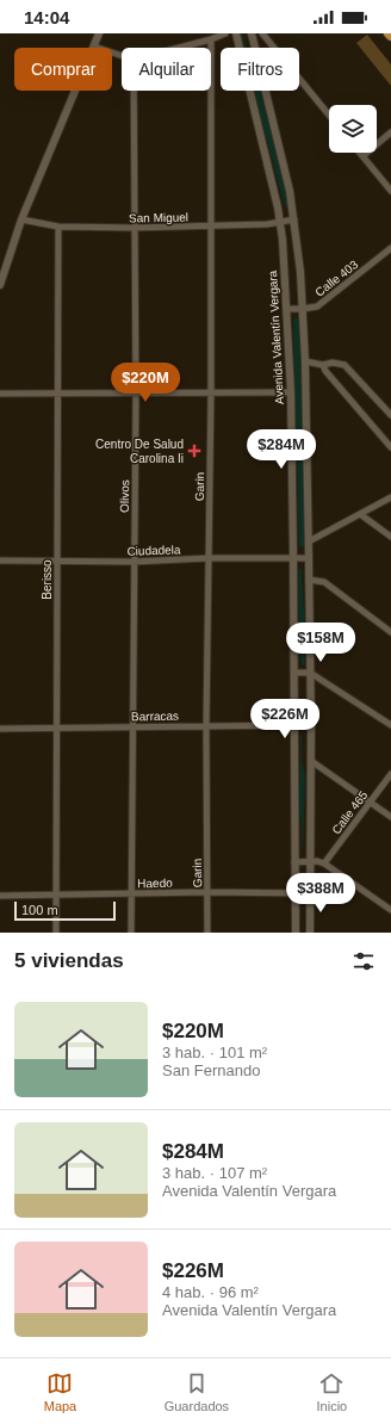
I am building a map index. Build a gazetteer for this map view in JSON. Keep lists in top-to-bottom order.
{
  "streets": {
    "street": [
      "San Miguel",
      "Calle 403",
      "Avenida Valentín Vergara",
      "Garin",
      "Olivos",
      "Ciudadela",
      "Berisso",
      "Barracas",
      "Calle 465",
      "Haedo"
    ]
  },
  "crossings": [
    ["San Miguel", "Avenida Valentín Vergara"],
    ["San Miguel", "Garin"],
    ["San Miguel", "Olivos"],
    ["San Miguel", "Berisso"],
    ["Calle 403", "Avenida Valentín Vergara"],
    ["Avenida Valentín Vergara", "Ciudadela"],
    ["Avenida Valentín Vergara", "Barracas"],
    ["Avenida Valentín Vergara", "Haedo"],
    ["Garin", "Ciudadela"],
    ["Garin", "Barracas"],
    ["Garin", "Haedo"],
    ["Olivos", "Ciudadela"],
    ["Olivos", "Barracas"],
    ["Olivos", "Haedo"],
    ["Ciudadela", "Berisso"],
    ["Berisso", "Barracas"],
    ["Berisso", "Haedo"]
  ],
  "places": {
    "health": ["Centro De Salud Carolina Ii"]
  },
  "scale_bar": "100 m",
  "page": {
    "status": "14:04",
    "chip": ["Comprar", "Alquilar", "Filtros"],
    "price": [
      "$220M",
      "$284M",
      "$158M",
      "$226M",
      "$388M"
    ],
    "scale": "100 m",
    "heading": "5 viviendas",
    "list": [
      {
        "name": "$220M",
        "note": "3 hab. · 101 m² · San Fernando"
      },
      {
        "name": "$284M",
        "note": "3 hab. · 107 m² · Avenida Valentín Vergara"
      },
      {
        "name": "$226M",
        "note": "4 hab. · 96 m² · Avenida Valentín Vergara"
      }
    ],
    "tabs": ["Mapa", "Guardados", "Inicio"]
  }
}
